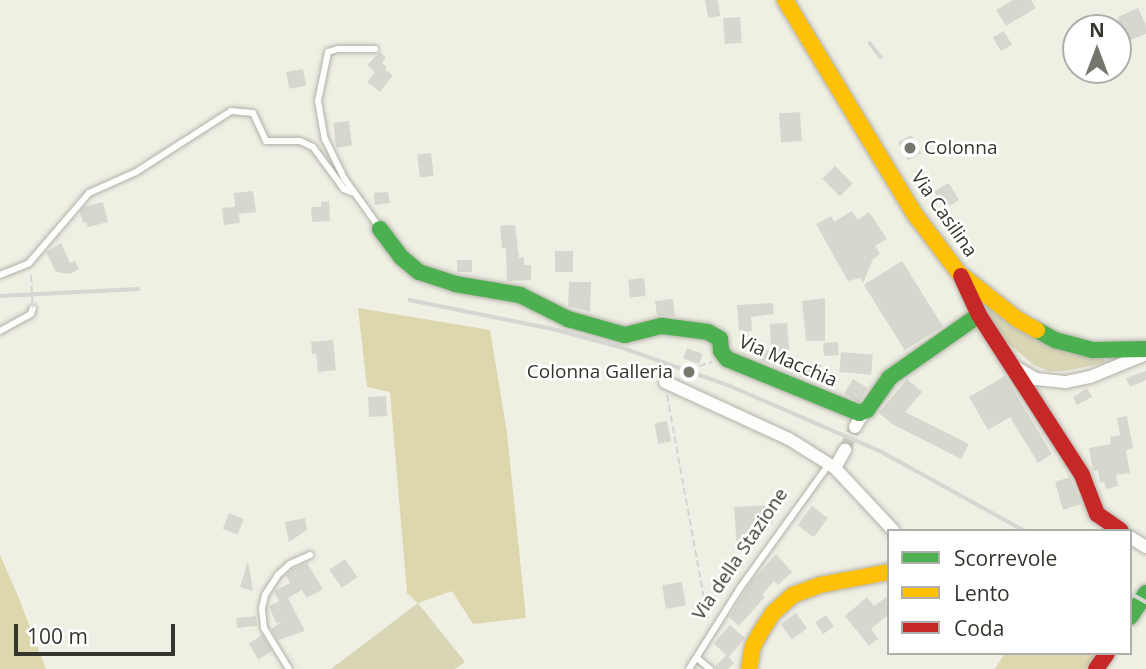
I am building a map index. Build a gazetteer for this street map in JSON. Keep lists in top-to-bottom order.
{
  "streets": {
    "street": ["Via Casilina", "Via Macchia"],
    "lane": ["Via della Stazione"]
  },
  "places": ["Colonna", "Colonna Galleria"],
  "legend": ["Scorrevole", "Lento", "Coda"],
  "scale_bar": "100 m",
  "north": "top"
}
